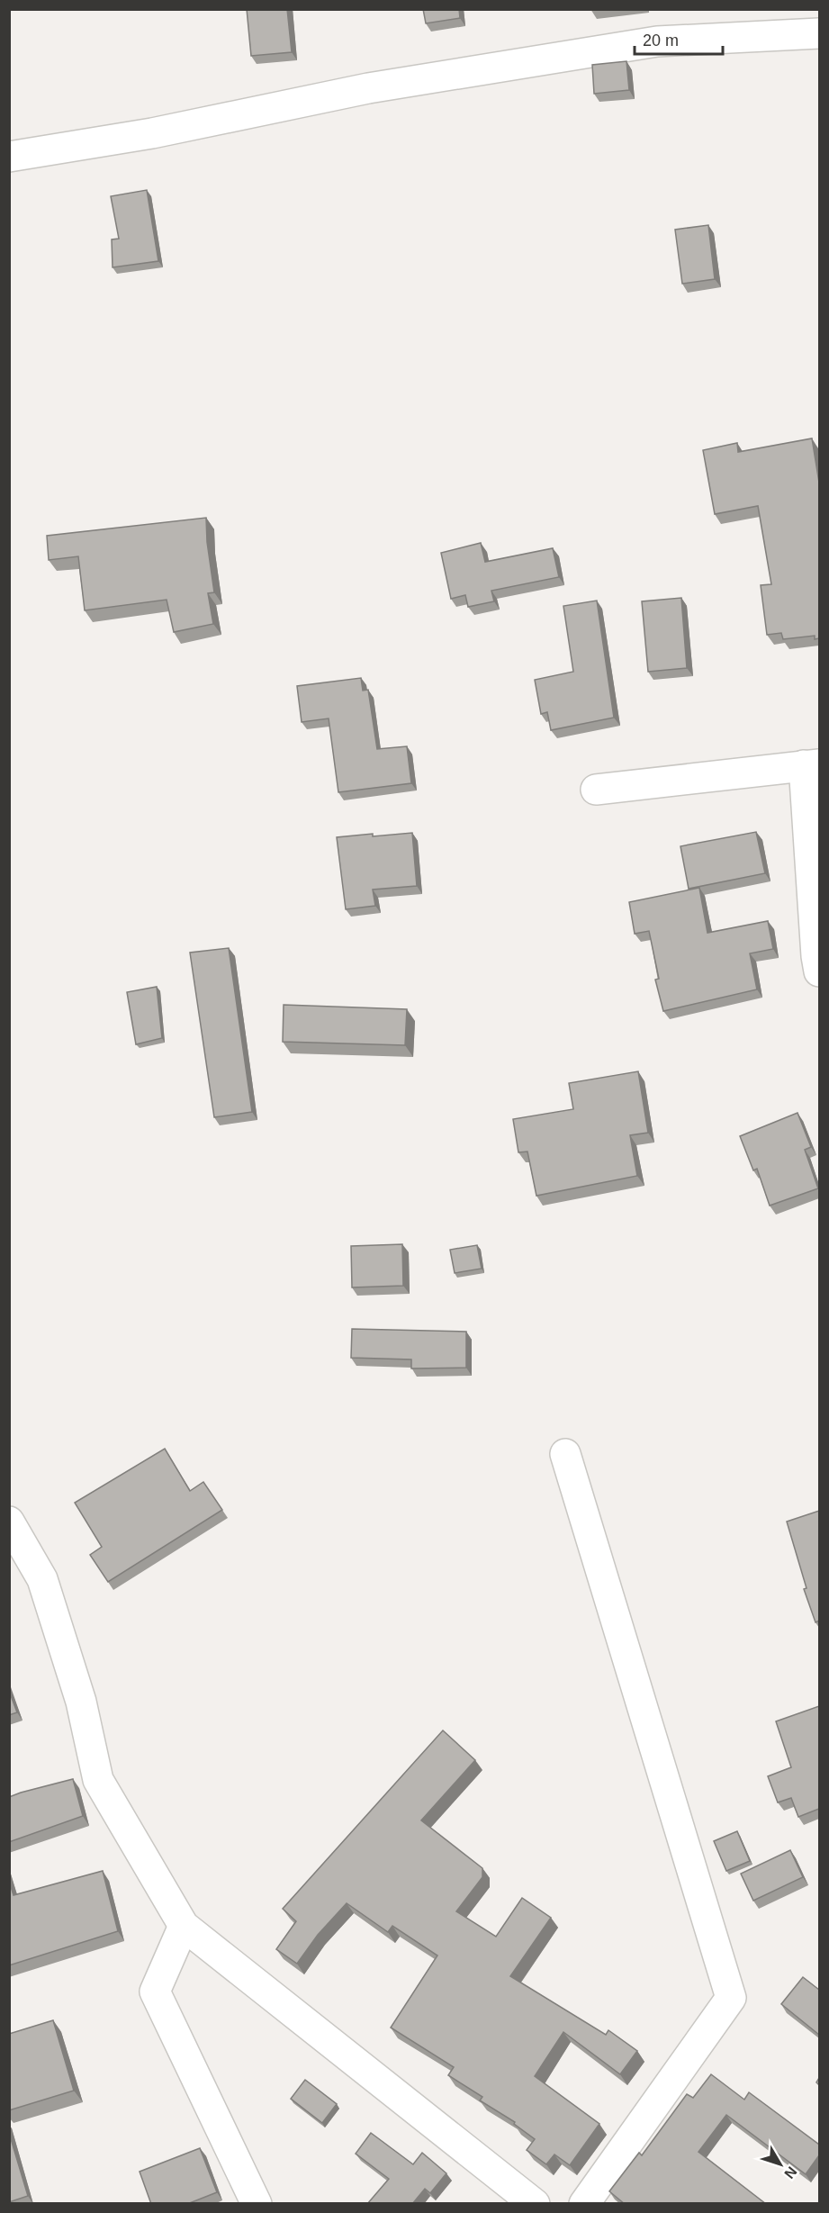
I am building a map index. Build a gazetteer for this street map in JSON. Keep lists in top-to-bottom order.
{
  "scale_bar": "20 m",
  "north": "bottom right"
}
